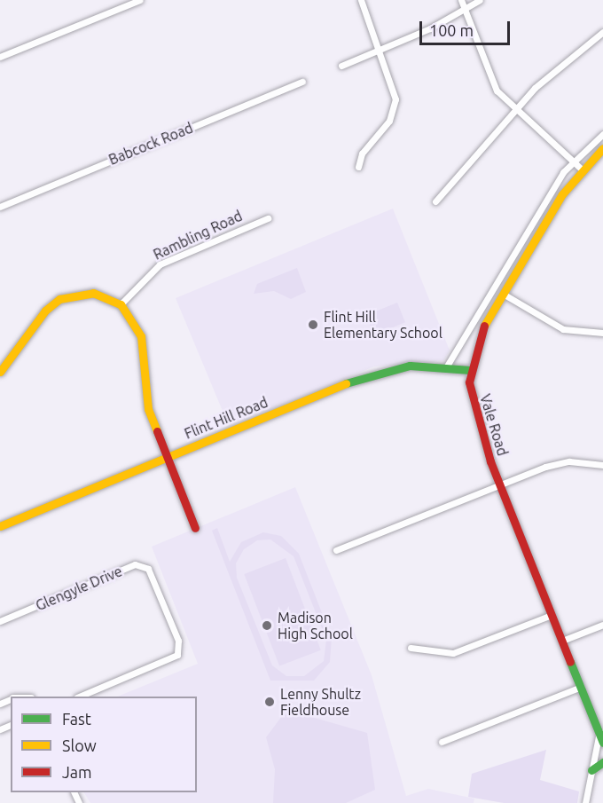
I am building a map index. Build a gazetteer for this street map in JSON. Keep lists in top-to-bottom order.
{
  "streets": {
    "street": [
      "Babcock Road",
      "Rambling Road",
      "Flint Hill Road",
      "Vale Road",
      "Glengyle Drive"
    ]
  },
  "crossings": [
    ["Flint Hill Road", "Vale Road"]
  ],
  "places": ["Flint Hill Elementary School", "Madison High School", "Lenny Shultz Fieldhouse"],
  "legend": ["Fast", "Slow", "Jam"],
  "scale_bar": "100 m"
}
